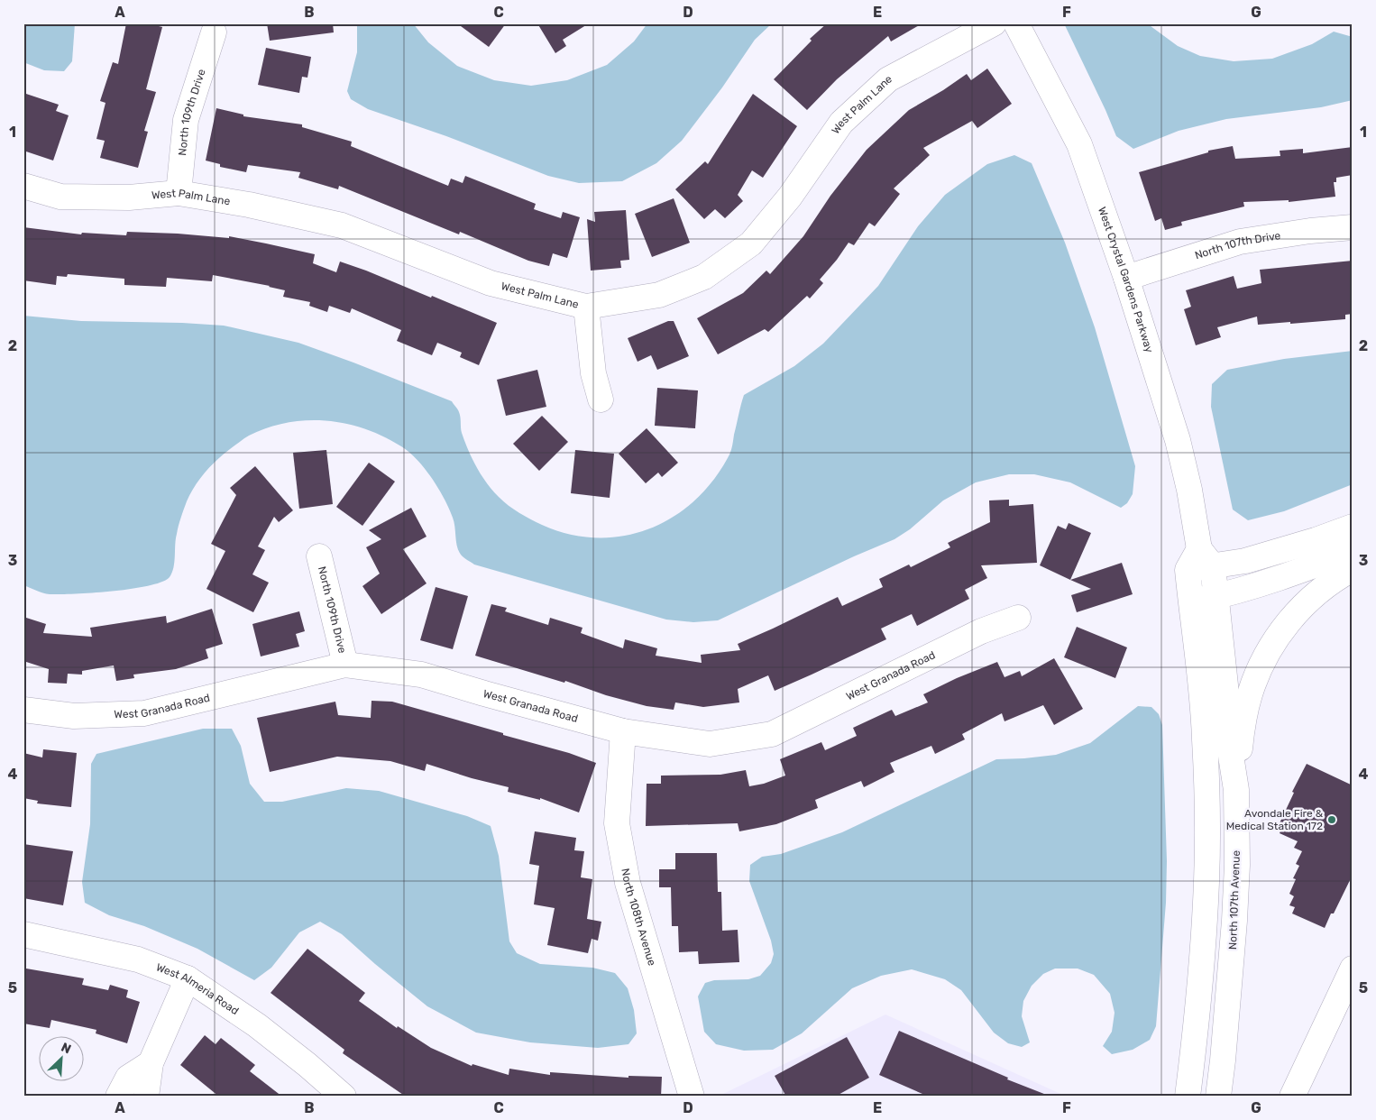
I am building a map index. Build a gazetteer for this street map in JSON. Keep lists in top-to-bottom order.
{
  "streets": {
    "street": [
      "West Palm Lane",
      "North 109th Drive",
      "North 107th Drive",
      "West Crystal Gardens Parkway",
      "West Granada Road",
      "North 107th Avenue",
      "North 108th Avenue",
      "West Almeria Road"
    ]
  },
  "crossings": [
    ["West Palm Lane", "North 109th Drive"],
    ["North 109th Drive", "West Granada Road"],
    ["North 107th Drive", "West Crystal Gardens Parkway"],
    ["West Crystal Gardens Parkway", "North 107th Avenue"],
    ["West Granada Road", "North 108th Avenue"]
  ],
  "places": ["Avondale Fire & Medical Station 172"],
  "north": "top right",
  "grid": {
    "columns": [
      "A",
      "B",
      "C",
      "D",
      "E",
      "F",
      "G"
    ],
    "rows": [
      "1",
      "2",
      "3",
      "4",
      "5"
    ]
  }
}
